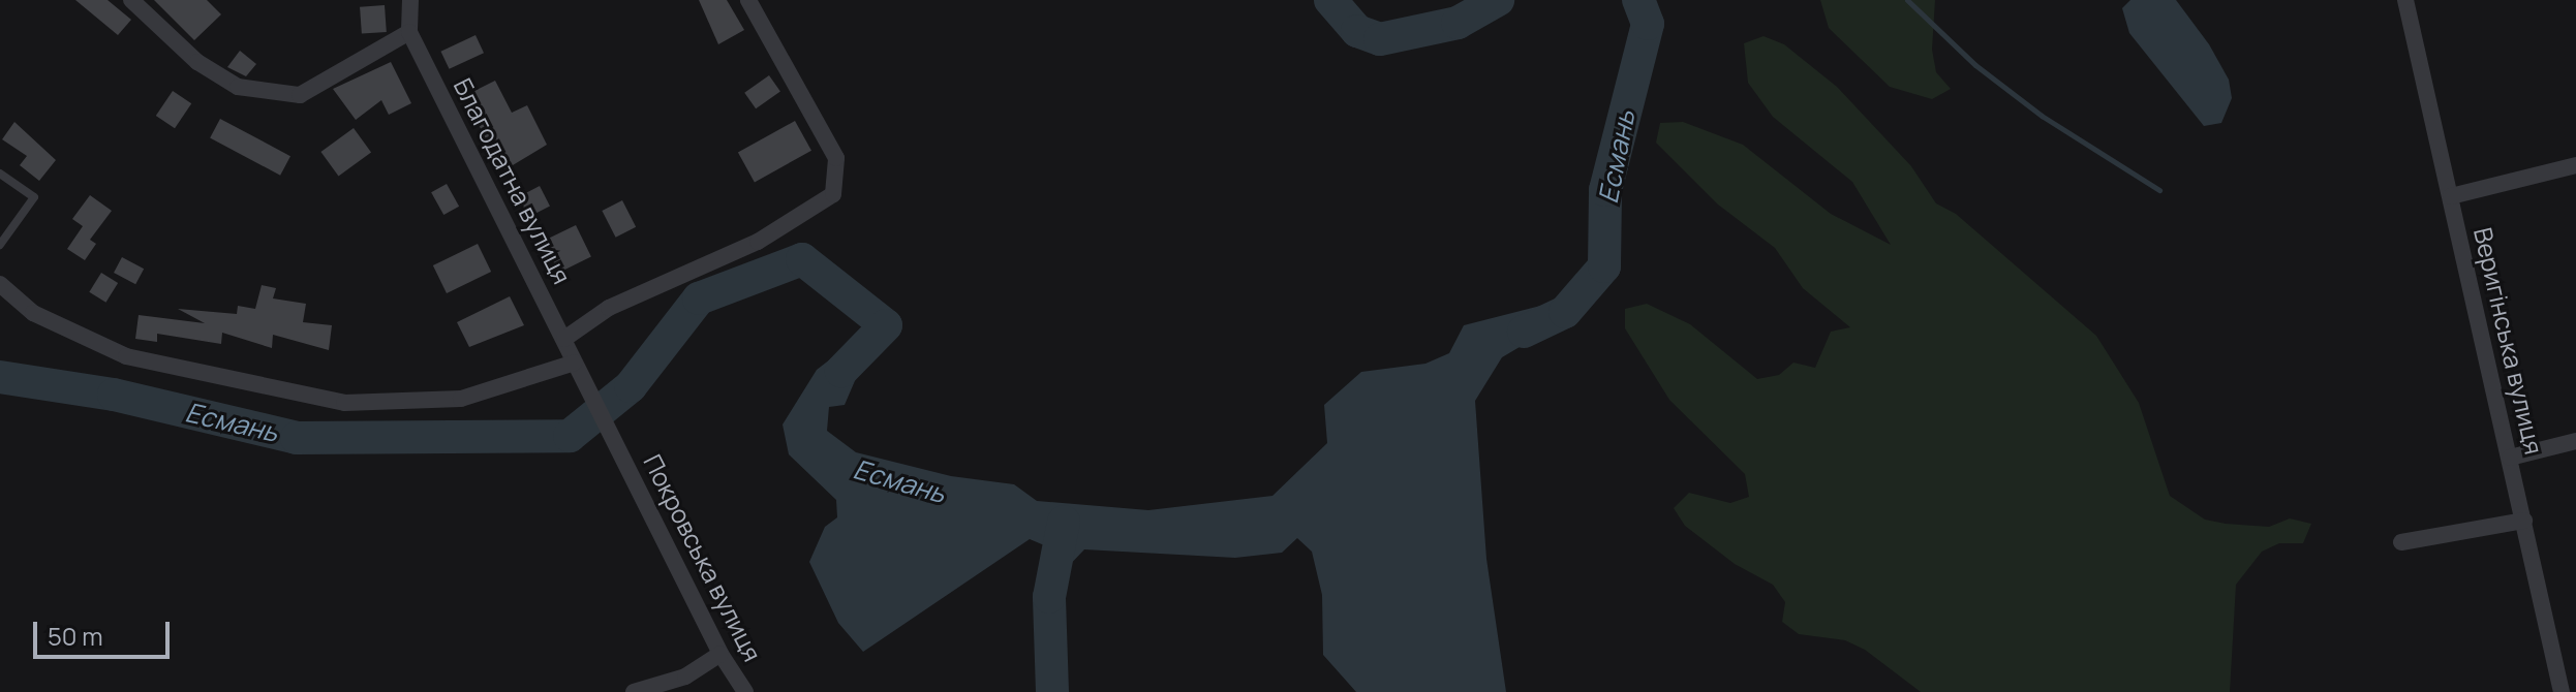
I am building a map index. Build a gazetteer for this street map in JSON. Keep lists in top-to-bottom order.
{
  "streets": {
    "street": ["Благодатна вулиця", "Веригінська вулиця", "Покровська вулиця"]
  },
  "crossings": [
    ["Благодатна вулиця", "Покровська вулиця"]
  ],
  "water": ["Есмань"],
  "scale_bar": "50 m"
}
